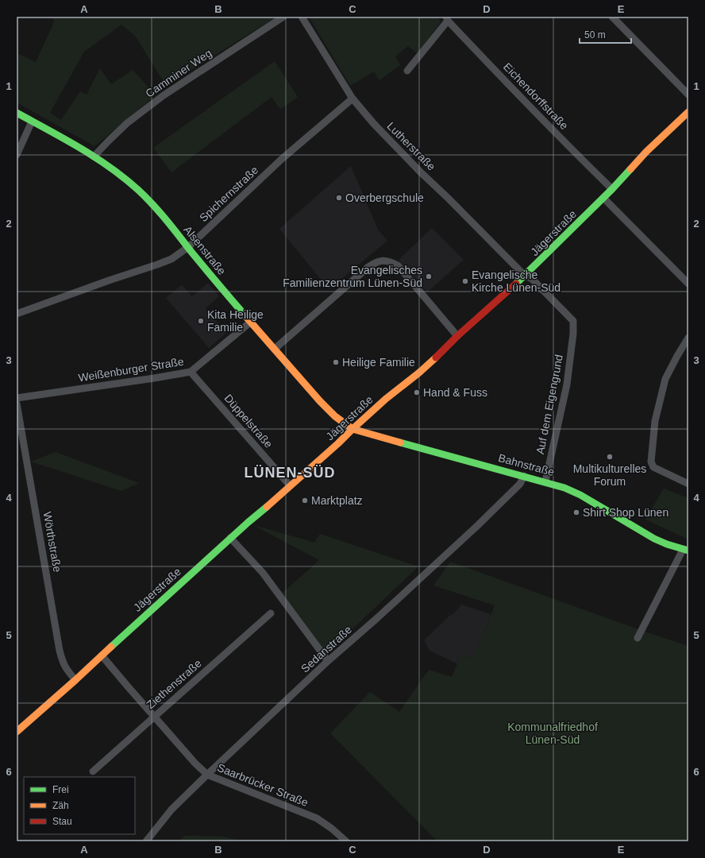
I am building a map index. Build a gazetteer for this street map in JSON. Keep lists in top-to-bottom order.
{
  "streets": {
    "street": [
      "Camminer Weg",
      "Eichendorffstraße",
      "Lutherstraße",
      "Spichernstraße",
      "Jägerstraße",
      "Alsenstraße",
      "Weißenburger Straße",
      "Auf dem Eigengrund",
      "Düppelstraße",
      "Bahnstraße",
      "Wörthstraße",
      "Sedanstraße",
      "Ziethenstraße",
      "Saarbrücker Straße"
    ]
  },
  "crossings": [
    ["Camminer Weg", "Alsenstraße"],
    ["Eichendorffstraße", "Jägerstraße"],
    ["Lutherstraße", "Spichernstraße"],
    ["Lutherstraße", "Jägerstraße"],
    ["Lutherstraße", "Auf dem Eigengrund"],
    ["Spichernstraße", "Alsenstraße"],
    ["Jägerstraße", "Alsenstraße"],
    ["Jägerstraße", "Auf dem Eigengrund"],
    ["Jägerstraße", "Düppelstraße"],
    ["Jägerstraße", "Bahnstraße"],
    ["Jägerstraße", "Wörthstraße"],
    ["Jägerstraße", "Saarbrücker Straße"],
    ["Alsenstraße", "Weißenburger Straße"],
    ["Alsenstraße", "Bahnstraße"],
    ["Weißenburger Straße", "Düppelstraße"],
    ["Auf dem Eigengrund", "Bahnstraße"],
    ["Bahnstraße", "Sedanstraße"],
    ["Sedanstraße", "Saarbrücker Straße"],
    ["Ziethenstraße", "Saarbrücker Straße"]
  ],
  "districts": ["LÜNEN-SÜD"],
  "parks": ["Kommunalfriedhof Lünen-Süd"],
  "places": [
    "Overbergschule",
    "Evangelisches Familienzentrum Lünen-Süd",
    "Evangelische Kirche Lünen-Süd",
    "Kita Heilige Familie",
    "Heilige Familie",
    "Hand & Fuss",
    "Multikulturelles Forum",
    "Marktplatz",
    "Shirt Shop Lünen"
  ],
  "legend": ["Frei", "Zäh", "Stau"],
  "scale_bar": "50 m",
  "grid": {
    "columns": [
      "A",
      "B",
      "C",
      "D",
      "E"
    ],
    "rows": [
      "1",
      "2",
      "3",
      "4",
      "5",
      "6"
    ]
  }
}
